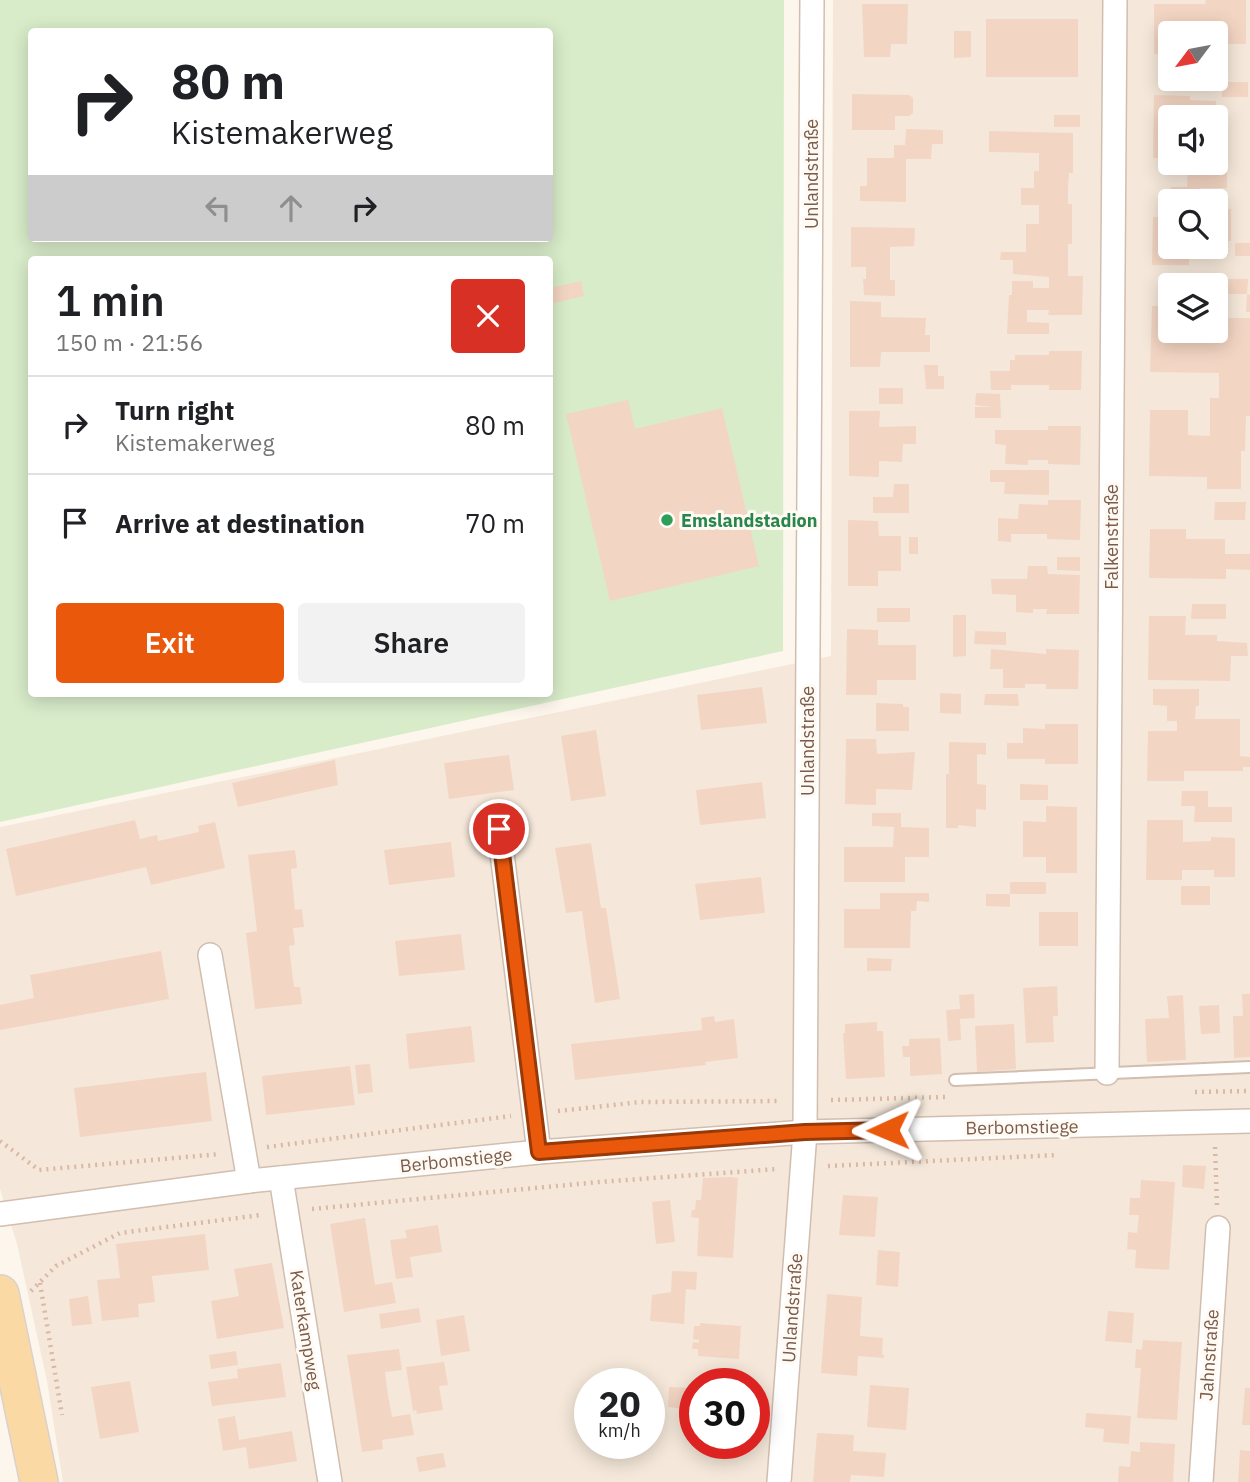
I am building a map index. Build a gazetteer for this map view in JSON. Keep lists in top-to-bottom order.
{
  "streets": {
    "street": [
      "Unlandstraße",
      "Falkenstraße",
      "Berbomstiege",
      "Katerkampweg",
      "Jahnstraße"
    ]
  },
  "crossings": [
    ["Unlandstraße", "Berbomstiege"],
    ["Berbomstiege", "Katerkampweg"]
  ],
  "places": ["Emslandstadion"],
  "north": "bottom left",
  "page": {
    "turn": ["80 m", "Kistemakerweg"],
    "heading": ["1 min", "150 m · 21:56"],
    "list": [
      {
        "name": "Turn right",
        "note": "Kistemakerweg",
        "value": "80 m"
      },
      {
        "name": "Arrive at destination",
        "value": "70 m"
      }
    ],
    "buttons": ["Exit", "Share"],
    "speed": "20 km/h",
    "limit": "30"
  }
}
